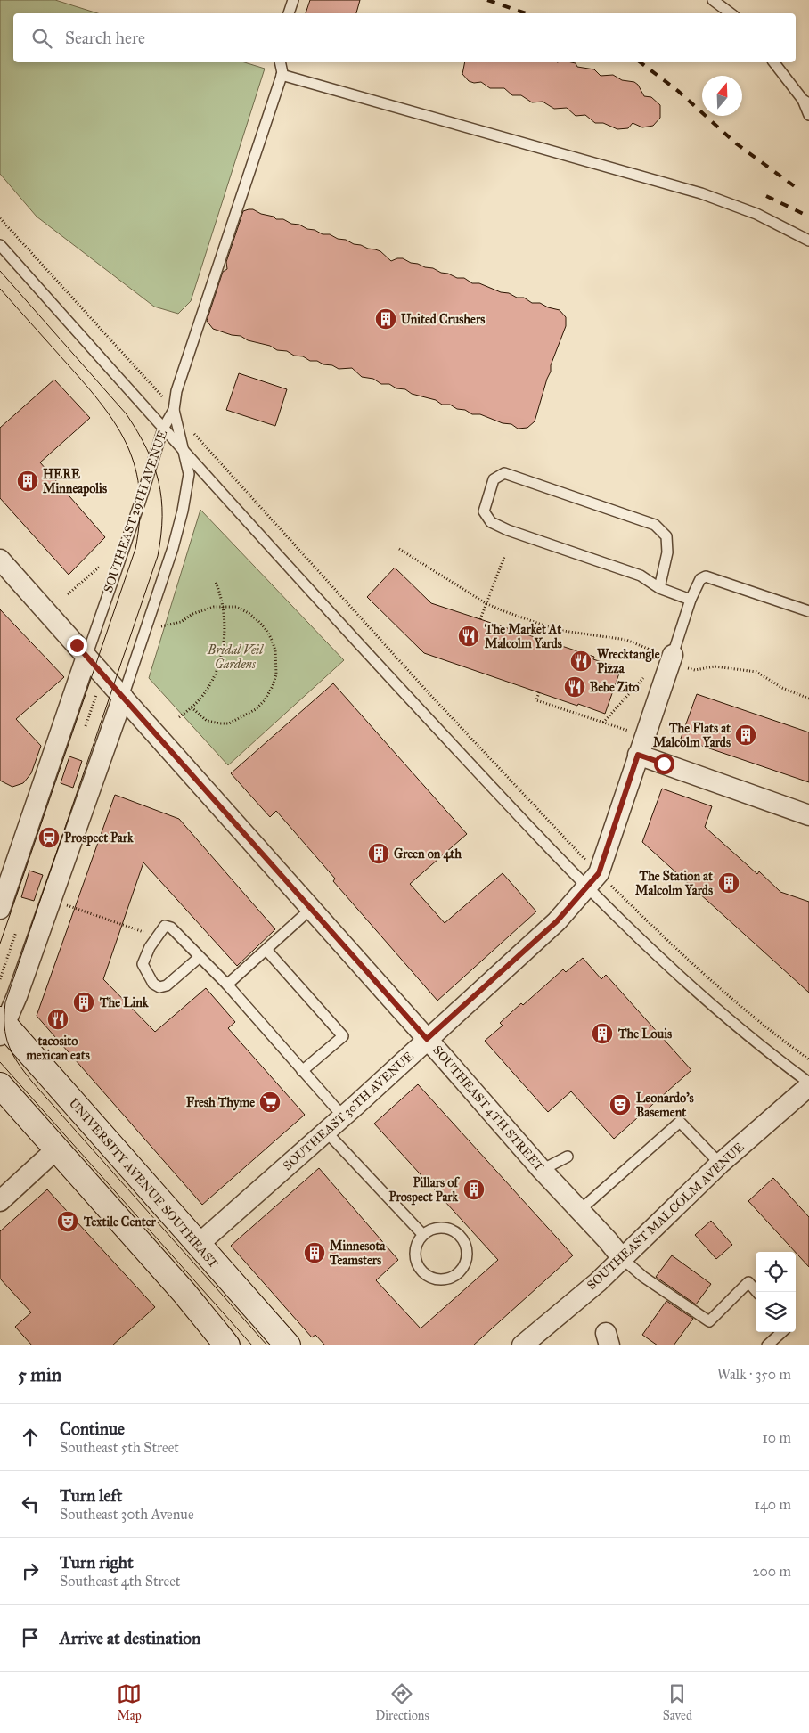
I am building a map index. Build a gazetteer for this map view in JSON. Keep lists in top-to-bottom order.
{
  "streets": {
    "main road": ["UNIVERSITY AVENUE SOUTHEAST"],
    "street": [
      "SOUTHEAST 29TH AVENUE",
      "SOUTHEAST 4TH STREET",
      "SOUTHEAST 30TH AVENUE",
      "SOUTHEAST MALCOLM AVENUE"
    ]
  },
  "crossings": [
    ["SOUTHEAST 29TH AVENUE", "SOUTHEAST 4TH STREET"],
    ["SOUTHEAST 29TH AVENUE", "UNIVERSITY AVENUE SOUTHEAST"],
    ["SOUTHEAST 4TH STREET", "SOUTHEAST 30TH AVENUE"],
    ["SOUTHEAST 4TH STREET", "SOUTHEAST MALCOLM AVENUE"],
    ["SOUTHEAST 30TH AVENUE", "UNIVERSITY AVENUE SOUTHEAST"]
  ],
  "parks": ["Bridal Veil Gardens"],
  "places": {
    "building": [
      "United Crushers",
      "HERE Minneapolis",
      "The Flats at Malcolm Yards",
      "Green on 4th",
      "The Station at Malcolm Yards",
      "The Link",
      "The Louis",
      "Pillars of Prospect Park",
      "Minnesota Teamsters"
    ],
    "restaurant": [
      "The Market At Malcolm Yards",
      "Wrecktangle Pizza",
      "Bebe Zito",
      "tacosito mexican eats"
    ],
    "station": ["Prospect Park"],
    "supermarket": ["Fresh Thyme"],
    "theatre": ["Leonardo's Basement", "Textile Center"]
  },
  "north": "top",
  "page": {
    "search": "Search here",
    "heading": ["5 min", "Walk · 350 m"],
    "list": [
      ["Continue", "Southeast 5th Street", "10 m"],
      ["Turn left", "Southeast 30th Avenue", "140 m"],
      ["Turn right", "Southeast 4th Street", "200 m"],
      "Arrive at destination"
    ],
    "nav": ["Map", "Directions", "Saved"]
  }
}
